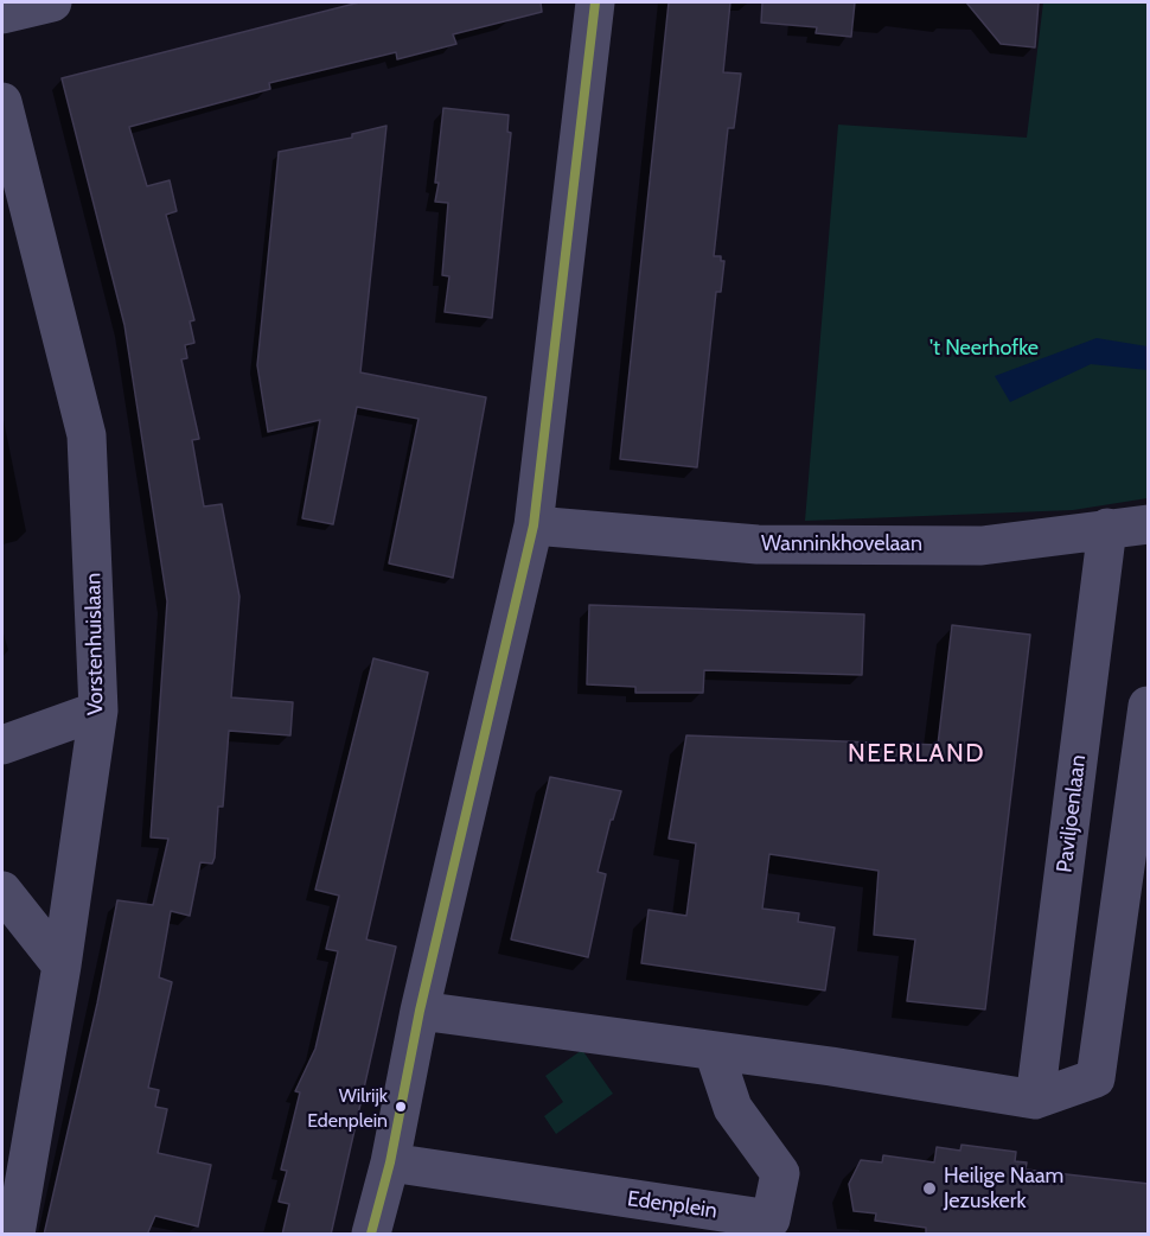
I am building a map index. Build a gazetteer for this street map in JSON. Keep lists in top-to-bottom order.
{
  "streets": {
    "street": [
      "Wanninkhovelaan",
      "Vorstenhuislaan",
      "Paviljoenlaan",
      "Edenplein"
    ]
  },
  "crossings": [
    ["Wanninkhovelaan", "Paviljoenlaan"]
  ],
  "districts": ["NEERLAND"],
  "parks": ["'t Neerhofke"],
  "places": ["Wilrijk Edenplein", "Heilige Naam Jezuskerk"]
}
